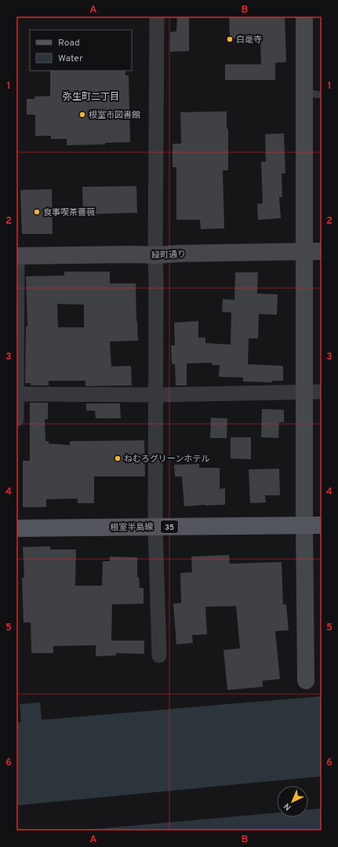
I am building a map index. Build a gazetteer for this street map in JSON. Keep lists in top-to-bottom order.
{
  "streets": {
    "main road": ["根室半島線", "35"],
    "street": ["緑町通り"]
  },
  "districts": ["弥生町二丁目"],
  "places": [
    "白毫寺",
    "根室市図書館",
    "食事喫茶薔薇",
    "ねむろグリーンホテル"
  ],
  "legend": ["Road", "Water"],
  "north": "bottom left",
  "grid": {
    "columns": ["A", "B"],
    "rows": [
      "1",
      "2",
      "3",
      "4",
      "5",
      "6"
    ]
  }
}
